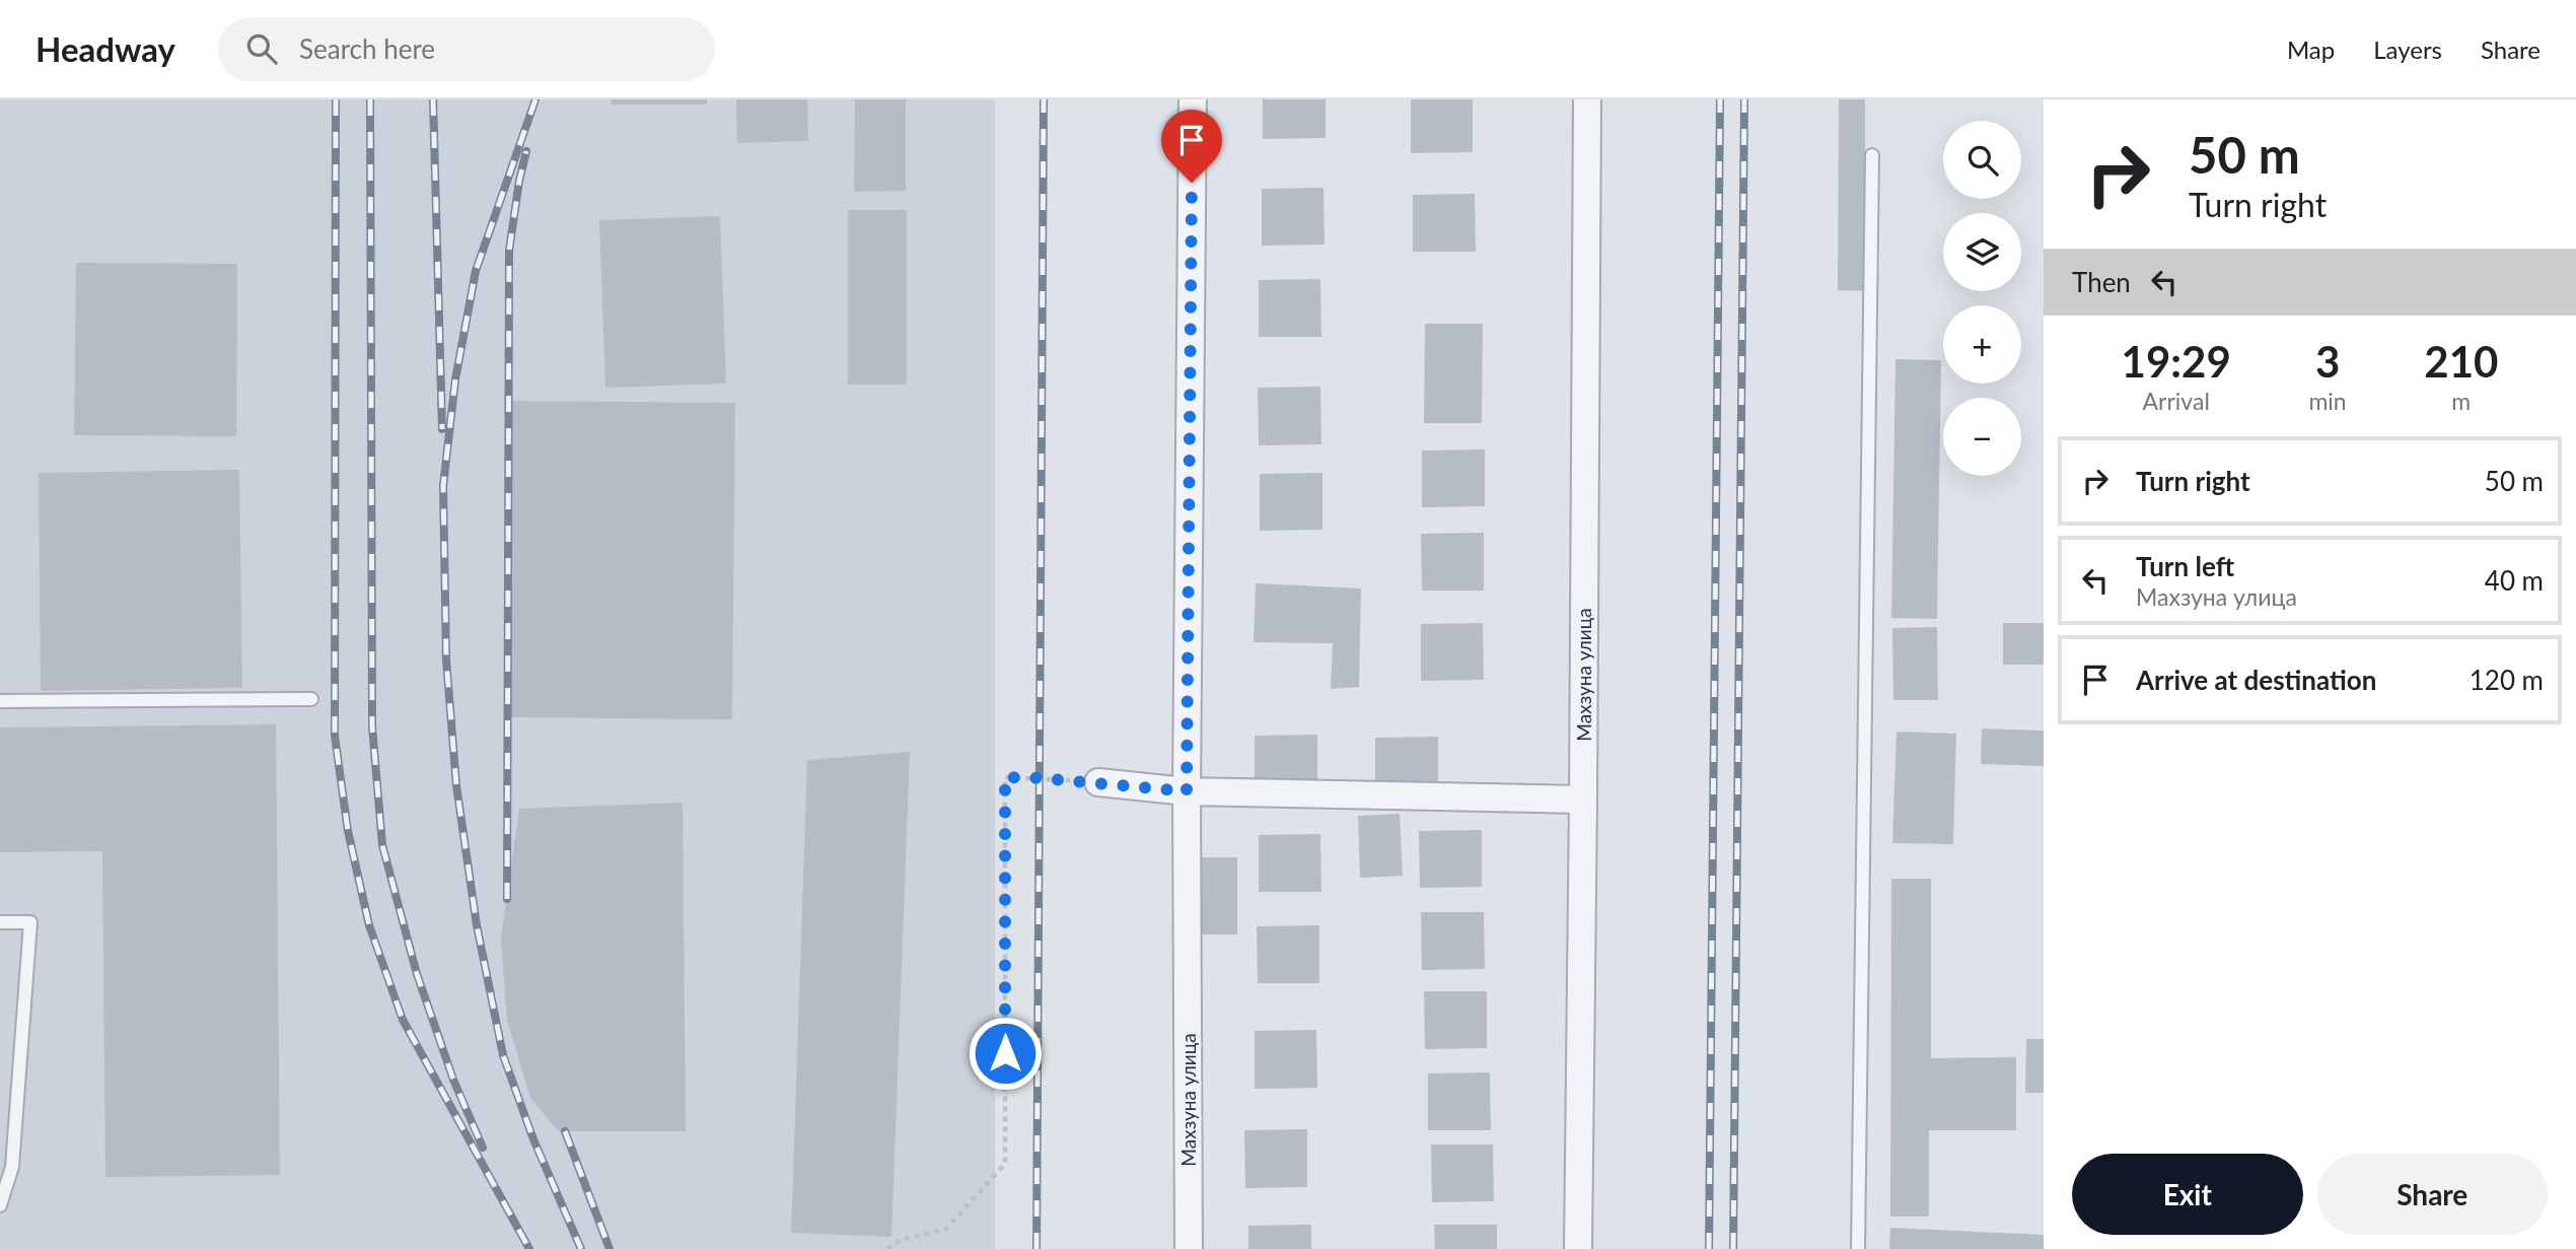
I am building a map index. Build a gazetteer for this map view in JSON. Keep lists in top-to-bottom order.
{
  "streets": {
    "street": ["Махзуна улица"]
  },
  "page": {
    "header": "Headway",
    "search": "Search here",
    "nav": ["Map", "Layers", "Share"],
    "turn": ["50 m", "Turn right"],
    "map_buttons": ["+", "−"],
    "then": "Then",
    "eta": [
      "19:29",
      "Arrival",
      "3",
      "min",
      "210",
      "m"
    ],
    "list": [
      {
        "name": "Turn right",
        "value": "50 m"
      },
      {
        "name": "Turn left",
        "note": "Махзуна улица",
        "value": "40 m"
      },
      {
        "name": "Arrive at destination",
        "value": "120 m"
      }
    ],
    "buttons": ["Exit", "Share"]
  }
}
